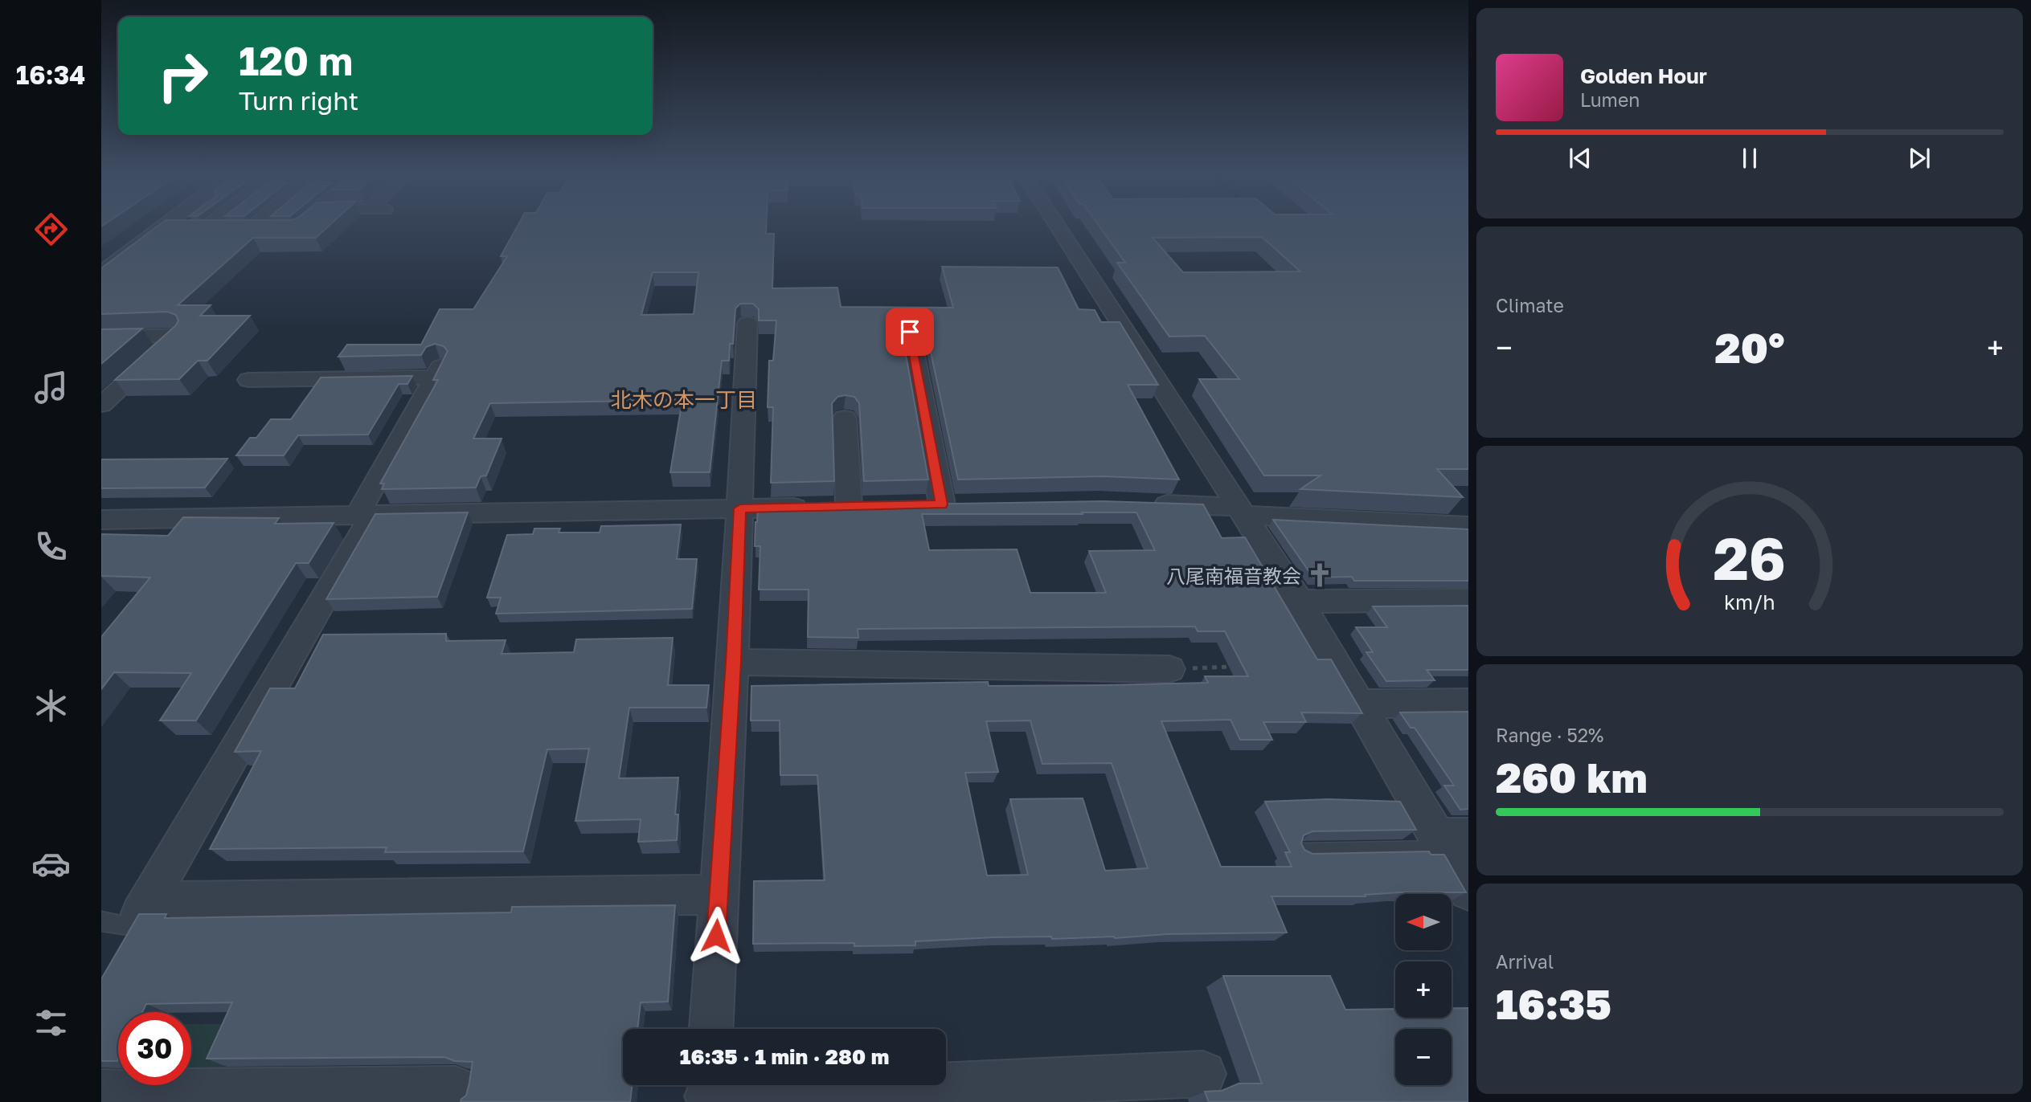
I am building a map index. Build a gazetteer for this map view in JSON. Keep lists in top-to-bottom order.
{
  "districts": ["北木の本一丁目"],
  "places": {
    "church": ["八尾南福音教会"]
  },
  "north": "left",
  "page": {
    "tabs": "16:34",
    "turn": ["120 m", "Turn right"],
    "song": ["Golden Hour", "Lumen"],
    "tile": [
      "Climate",
      ["Range · 52%", "260 km"],
      ["Arrival", "16:35"]
    ],
    "heat": ["−", "20°", "+"],
    "map_buttons": ["+", "−"],
    "limit": "30",
    "trip": "16:35 · 1 min · 280 m",
    "gauge": ["26", "km/h"]
  }
}
